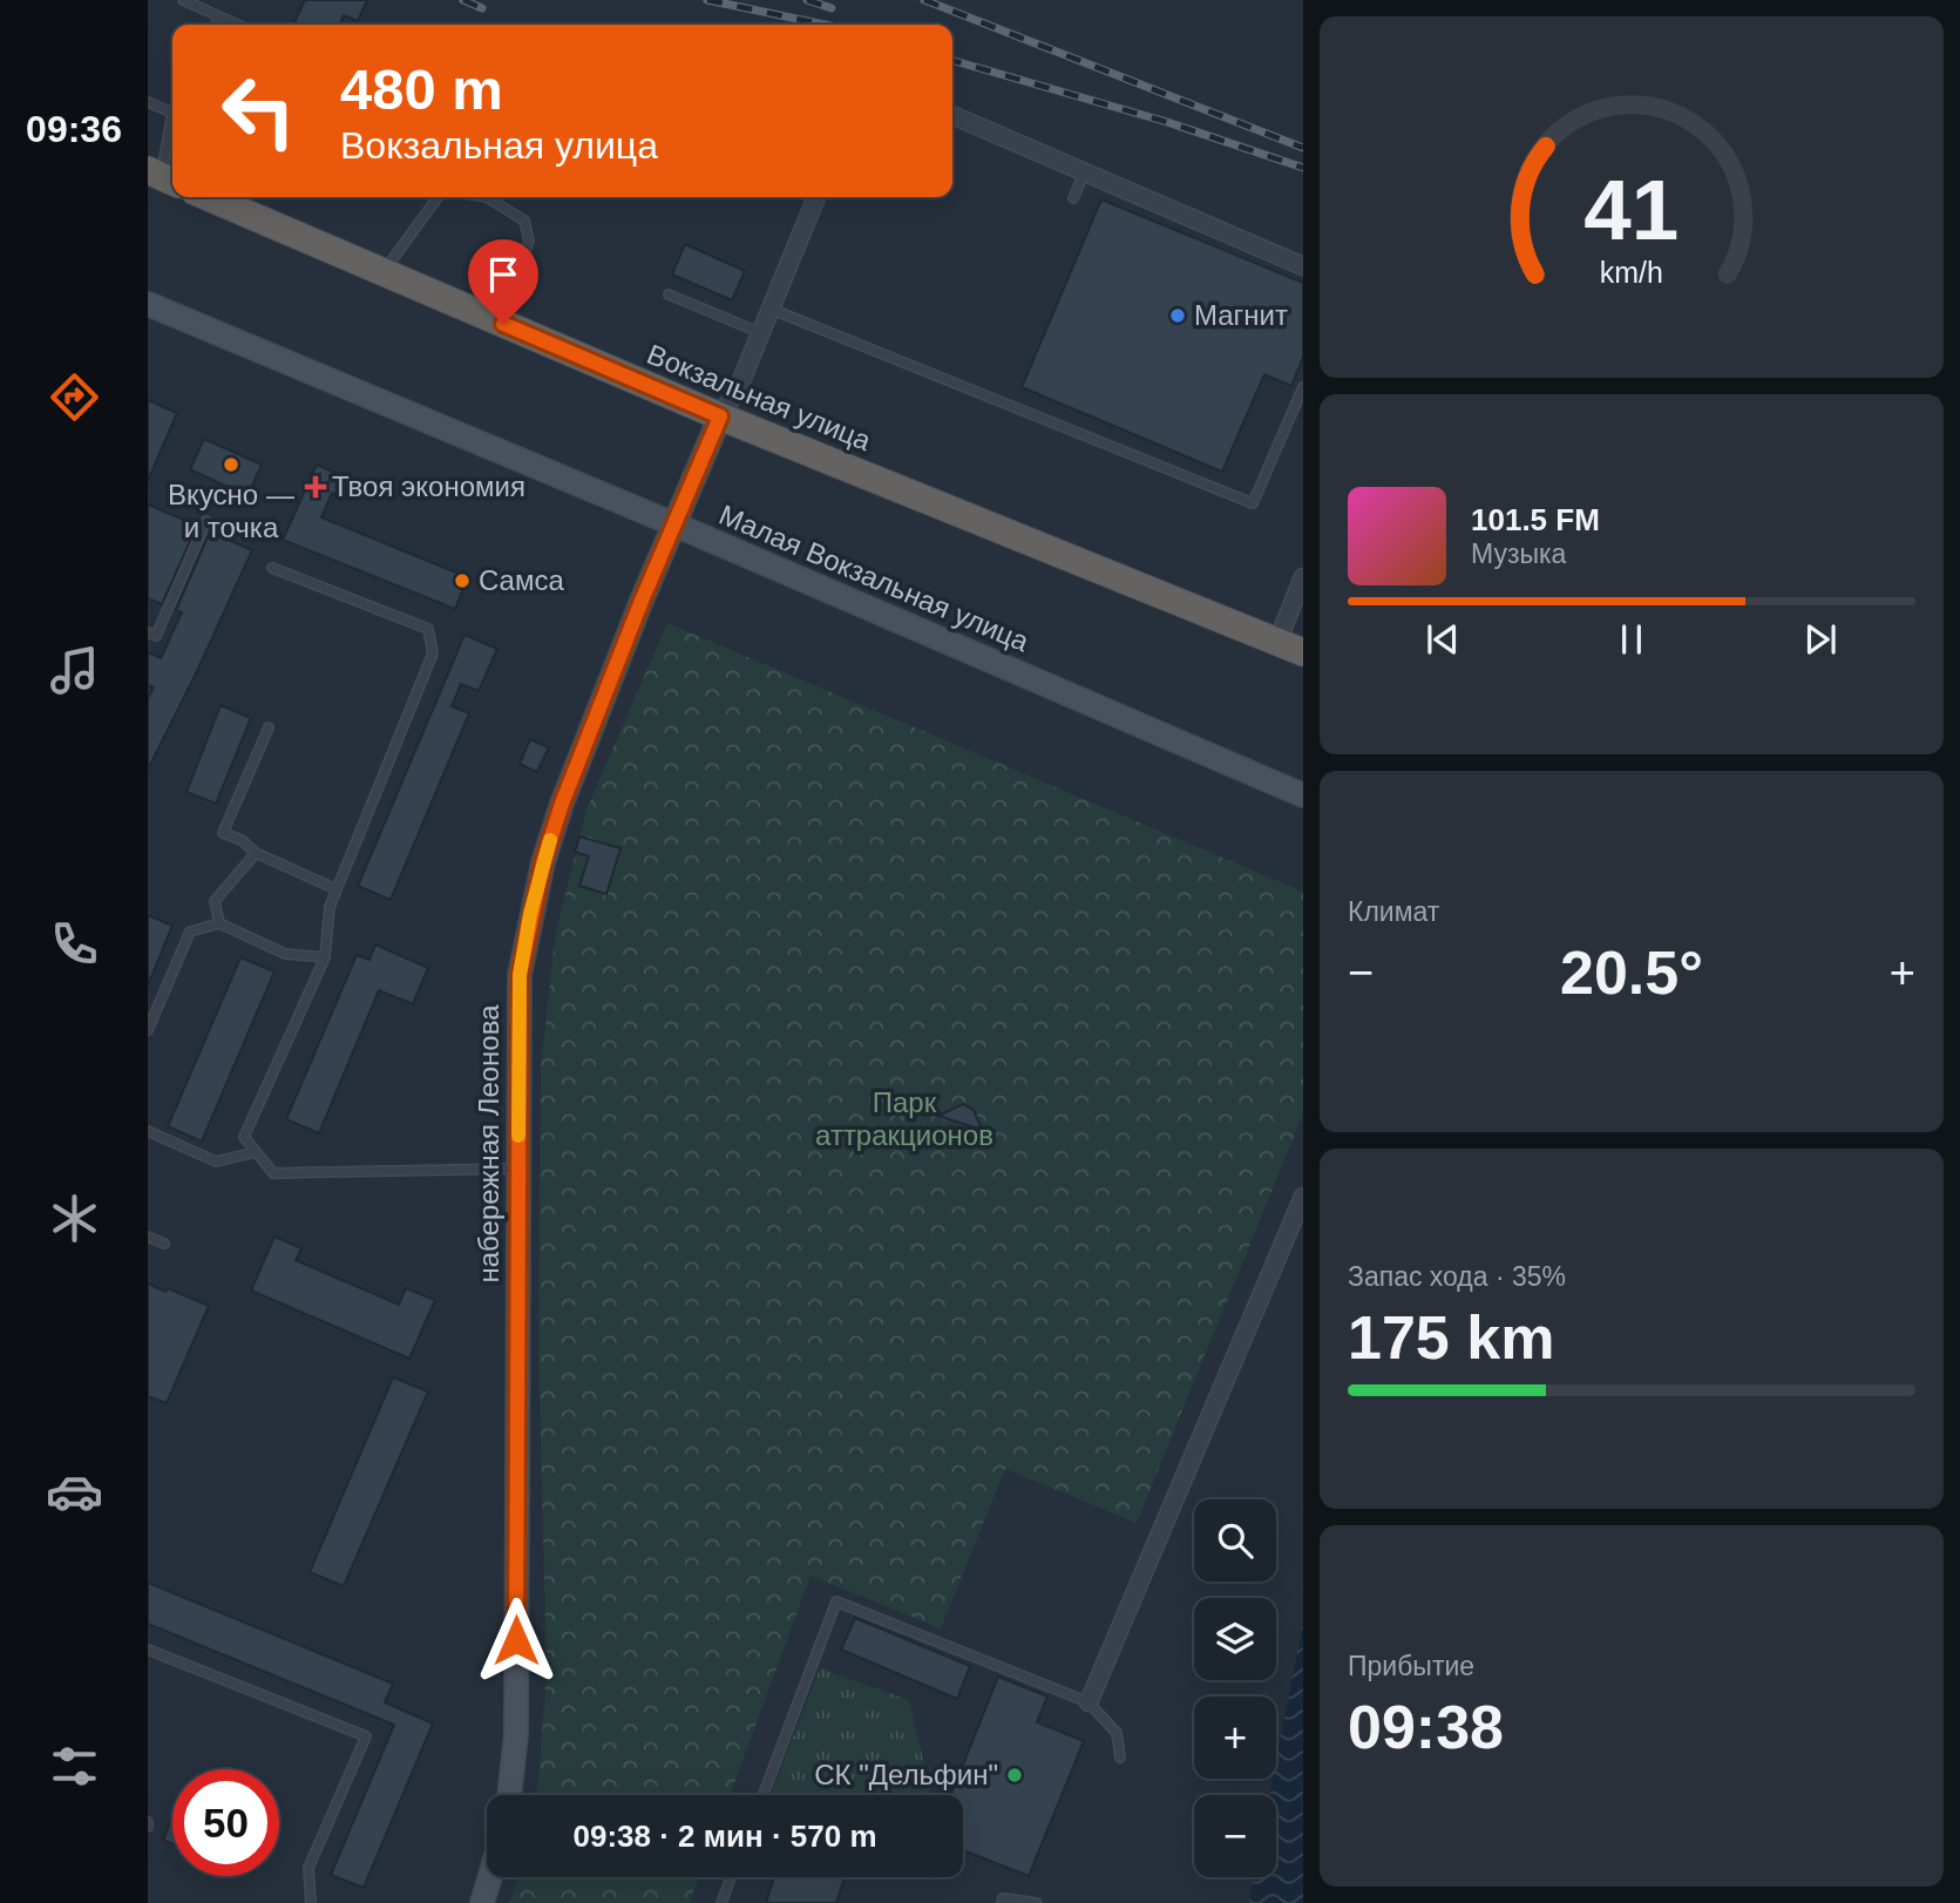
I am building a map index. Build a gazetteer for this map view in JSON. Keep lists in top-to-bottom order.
{
  "streets": {
    "highway": ["Вокзальная улица"],
    "main road": ["Малая Вокзальная улица", "набережная Леонова"]
  },
  "crossings": [
    ["Вокзальная улица", "набережная Леонова"],
    ["Малая Вокзальная улица", "набережная Леонова"]
  ],
  "parks": ["Парк аттракционов"],
  "places": {
    "other": [
      "Магнит",
      "Вкусно — и точка",
      "Самса",
      "СК \"Дельфин\""
    ],
    "health": ["Твоя экономия"]
  },
  "page": {
    "tabs": "09:36",
    "turn": ["480 m", "Вокзальная улица"],
    "song": ["101.5 FM", "Музыка"],
    "tile": [
      "Климат",
      ["Запас хода · 35%", "175 km"],
      ["Прибытие", "09:38"]
    ],
    "heat": ["−", "20.5°", "+"],
    "map_buttons": ["+", "−"],
    "limit": "50",
    "trip": "09:38 · 2 мин · 570 m",
    "gauge": ["41", "km/h"]
  }
}
